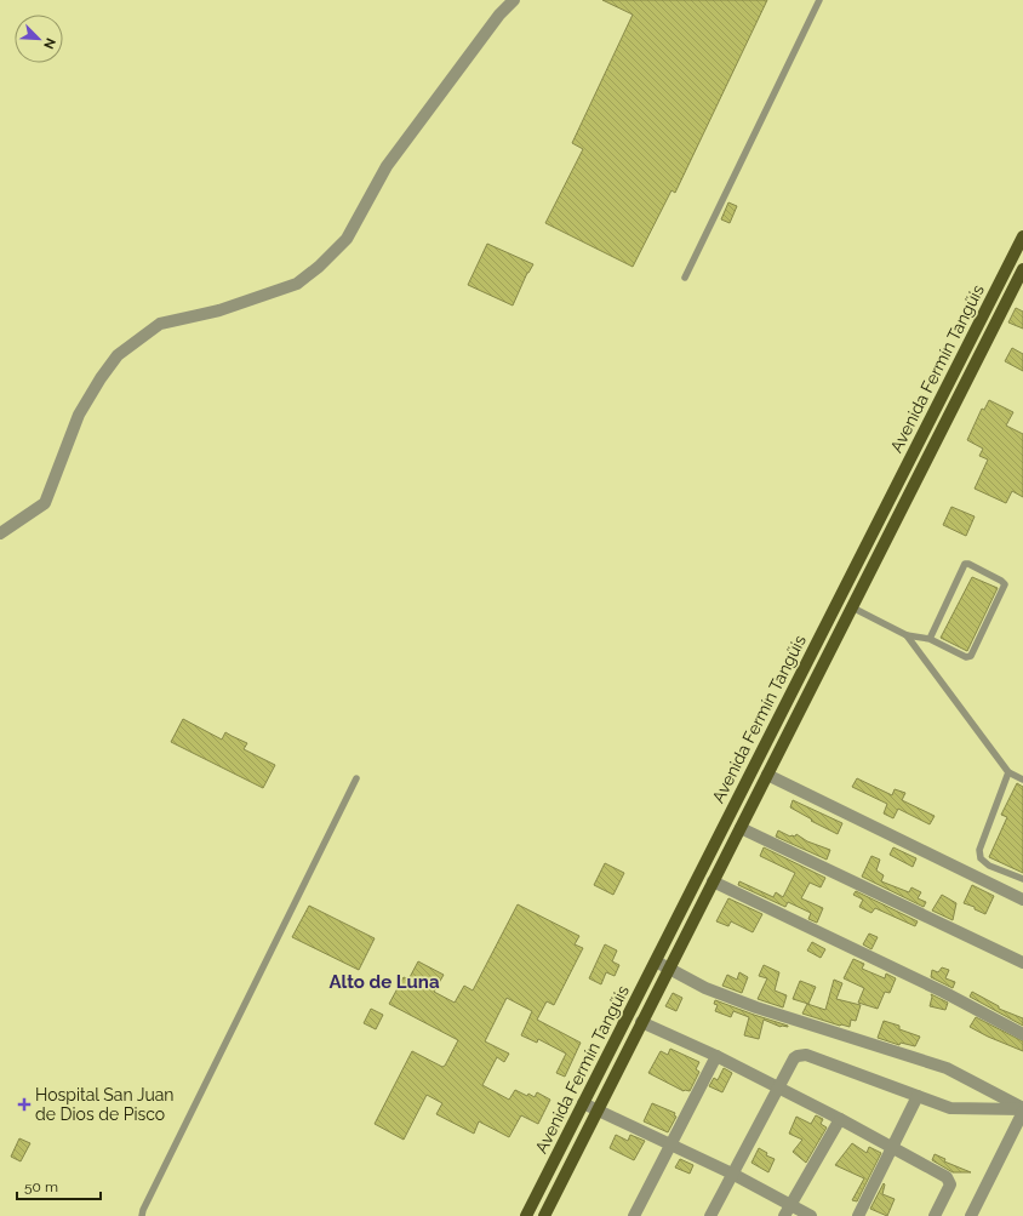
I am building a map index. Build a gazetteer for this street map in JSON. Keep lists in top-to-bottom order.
{
  "streets": {
    "main road": ["Avenida Fermín Tangüis"]
  },
  "districts": ["Alto de Luna"],
  "places": {
    "health": ["Hospital San Juan de Dios de Pisco"]
  },
  "scale_bar": "50 m",
  "north": "bottom right"
}
